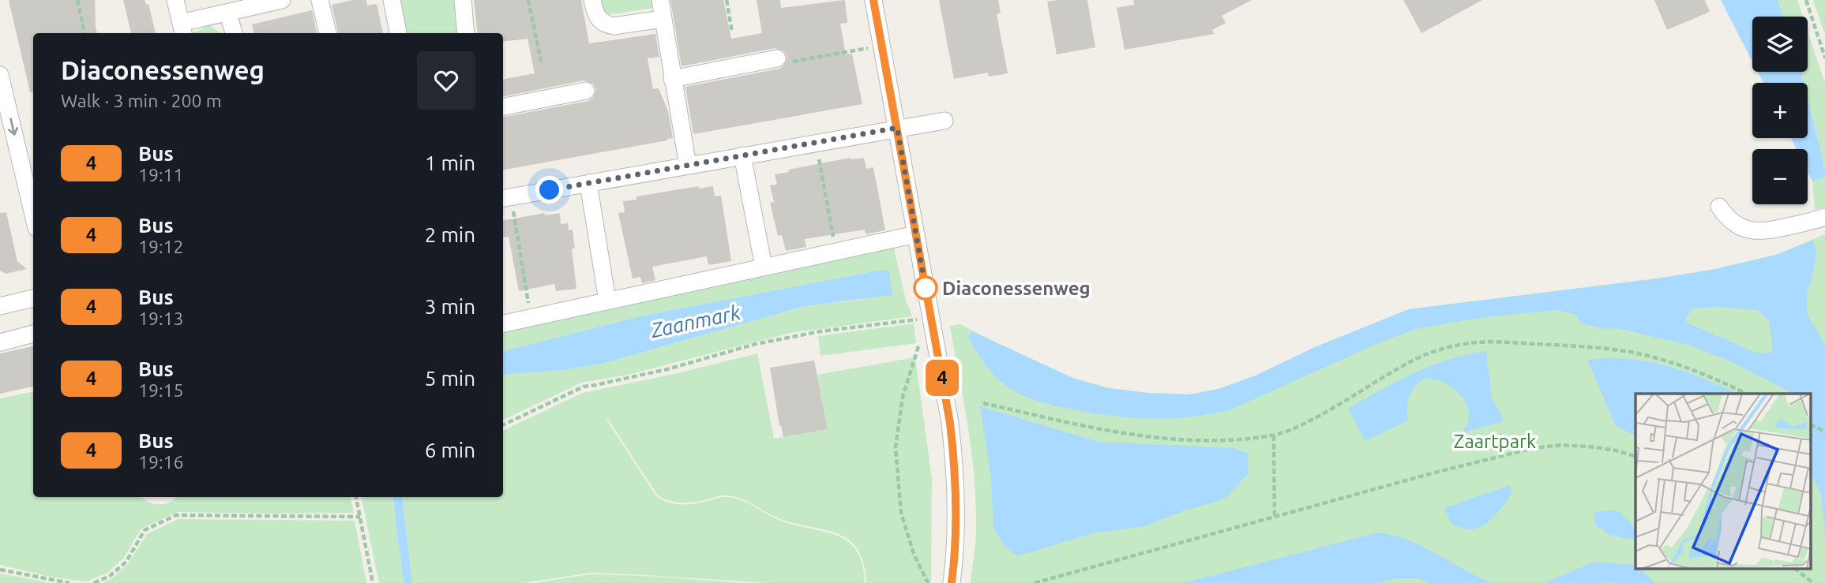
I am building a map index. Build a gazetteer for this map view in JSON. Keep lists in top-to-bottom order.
{
  "water": ["Zaanmark"],
  "parks": ["Zaartpark"],
  "places": ["Diaconessenweg"],
  "lines": ["bus line 4"],
  "page": {
    "on_map": "4",
    "map_buttons": ["+", "−"],
    "heading": ["Diaconessenweg", "Walk · 3 min · 200 m"],
    "list": [
      {
        "mark": "4",
        "name": "Bus",
        "note": "19:11",
        "value": "1 min"
      },
      {
        "mark": "4",
        "name": "Bus",
        "note": "19:12",
        "value": "2 min"
      },
      {
        "mark": "4",
        "name": "Bus",
        "note": "19:13",
        "value": "3 min"
      },
      {
        "mark": "4",
        "name": "Bus",
        "note": "19:15",
        "value": "5 min"
      },
      {
        "mark": "4",
        "name": "Bus",
        "note": "19:16",
        "value": "6 min"
      }
    ]
  }
}
